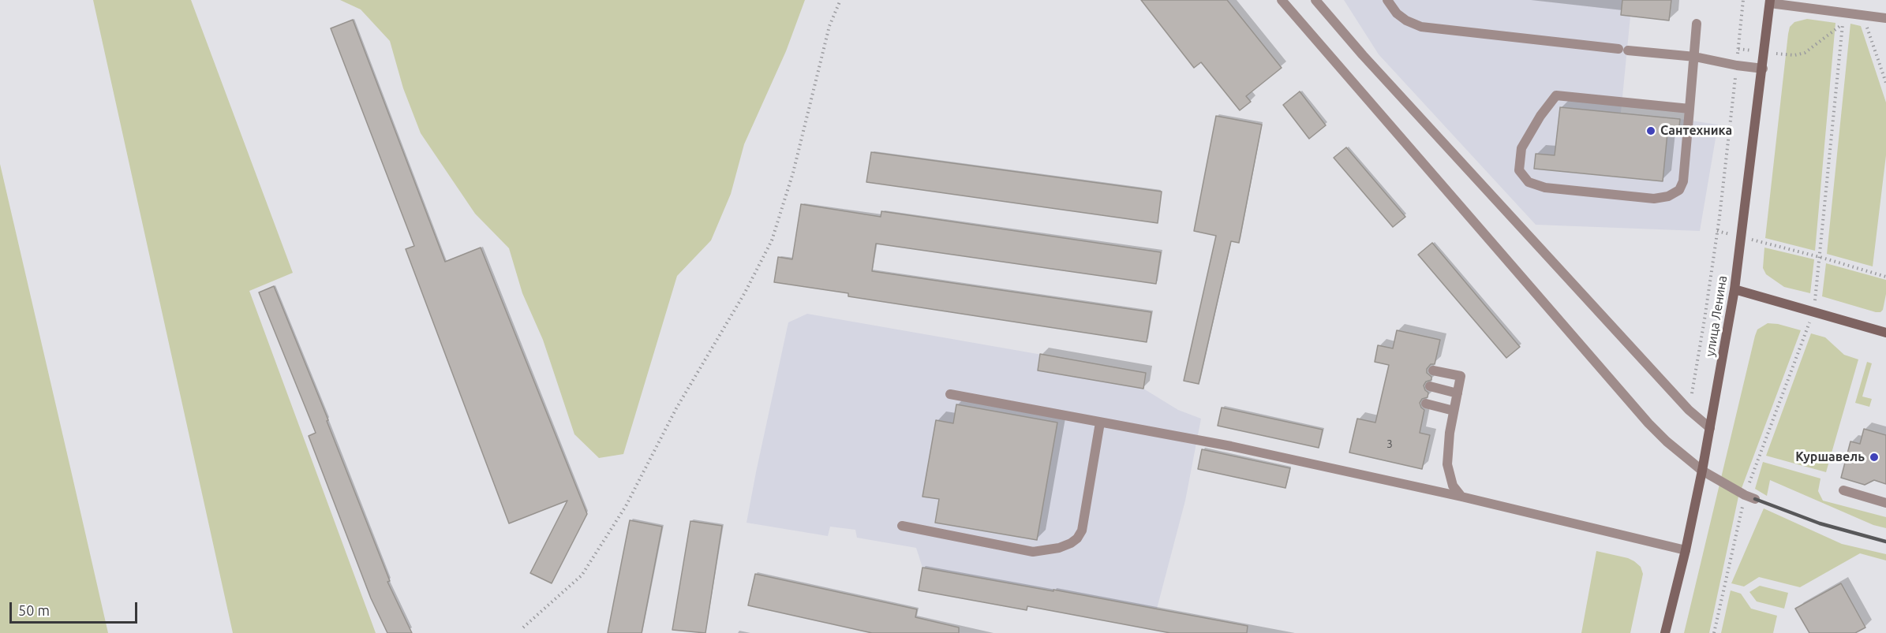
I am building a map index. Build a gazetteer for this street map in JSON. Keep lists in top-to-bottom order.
{
  "streets": {
    "main road": ["улица Ленина"]
  },
  "places": ["Сантехника", "Куршавель"],
  "house_numbers": ["3"],
  "scale_bar": "50 m"
}
